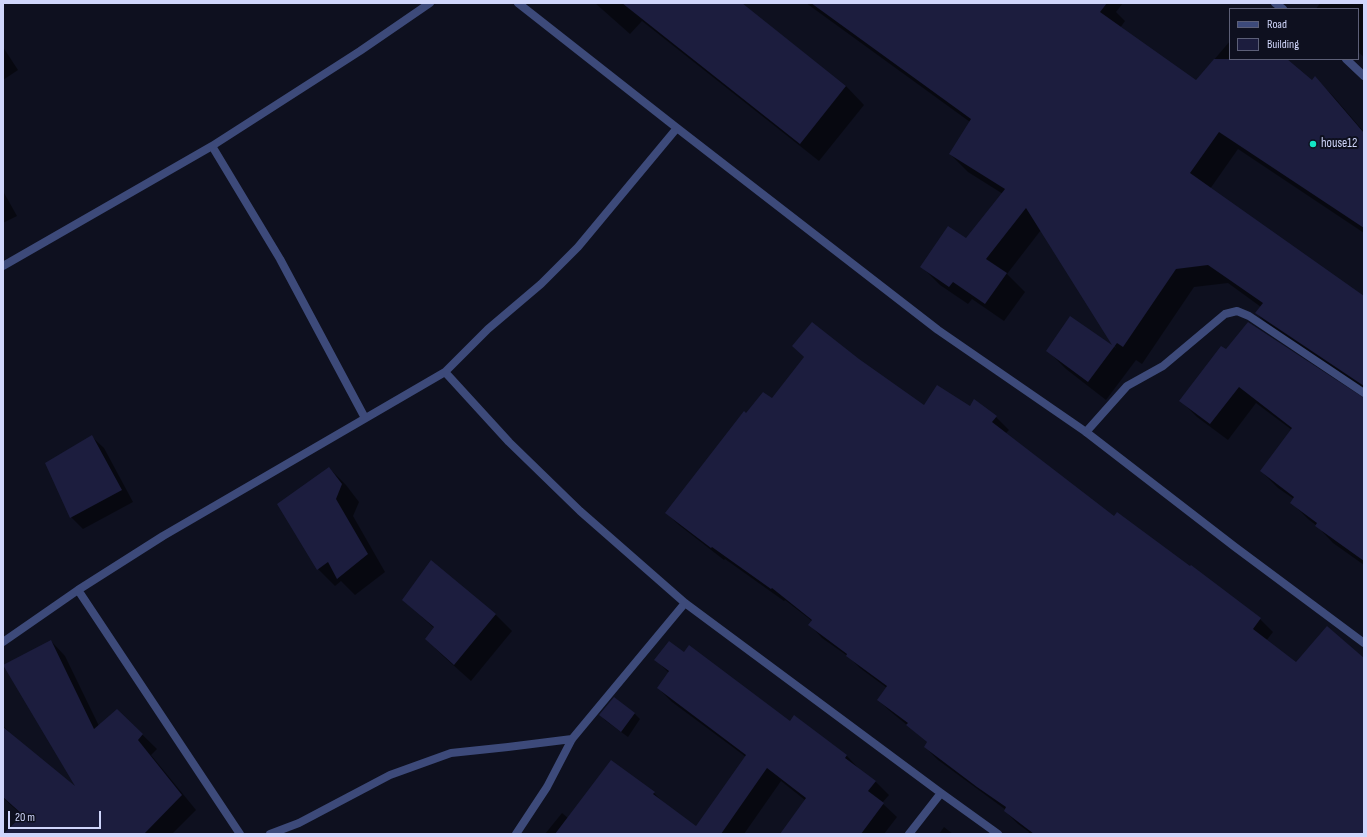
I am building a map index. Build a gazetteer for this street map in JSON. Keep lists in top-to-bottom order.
{
  "places": ["house12"],
  "legend": ["Road", "Building"],
  "scale_bar": "20 m"
}
